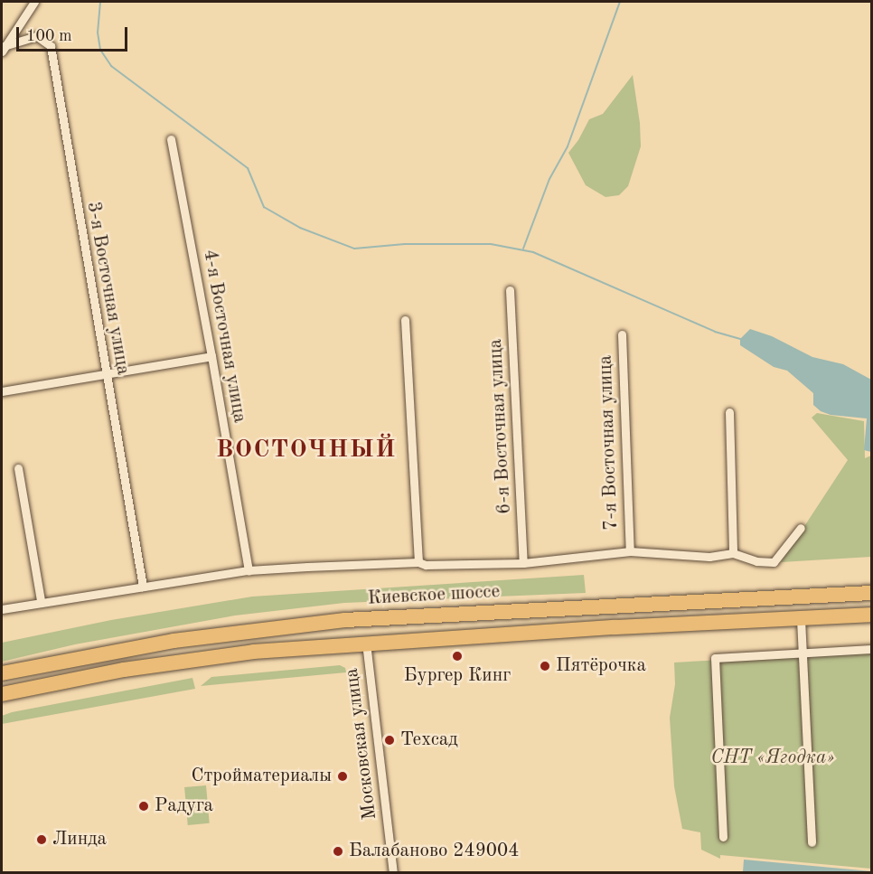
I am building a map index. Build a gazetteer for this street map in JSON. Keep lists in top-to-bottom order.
{
  "streets": {
    "highway": ["Киевское шоссе"],
    "street": [
      "3-я Восточная улица",
      "4-я Восточная улица",
      "6-я Восточная улица",
      "7-я Восточная улица",
      "Московская улица"
    ]
  },
  "districts": ["ВОСТОЧНЫЙ"],
  "parks": ["СНТ «Ягодка»"],
  "places": [
    "Бургер Кинг",
    "Пятёрочка",
    "Техсад",
    "Стройматериалы",
    "Радуга",
    "Линда",
    "Балабаново 249004"
  ],
  "scale_bar": "100 m"
}
